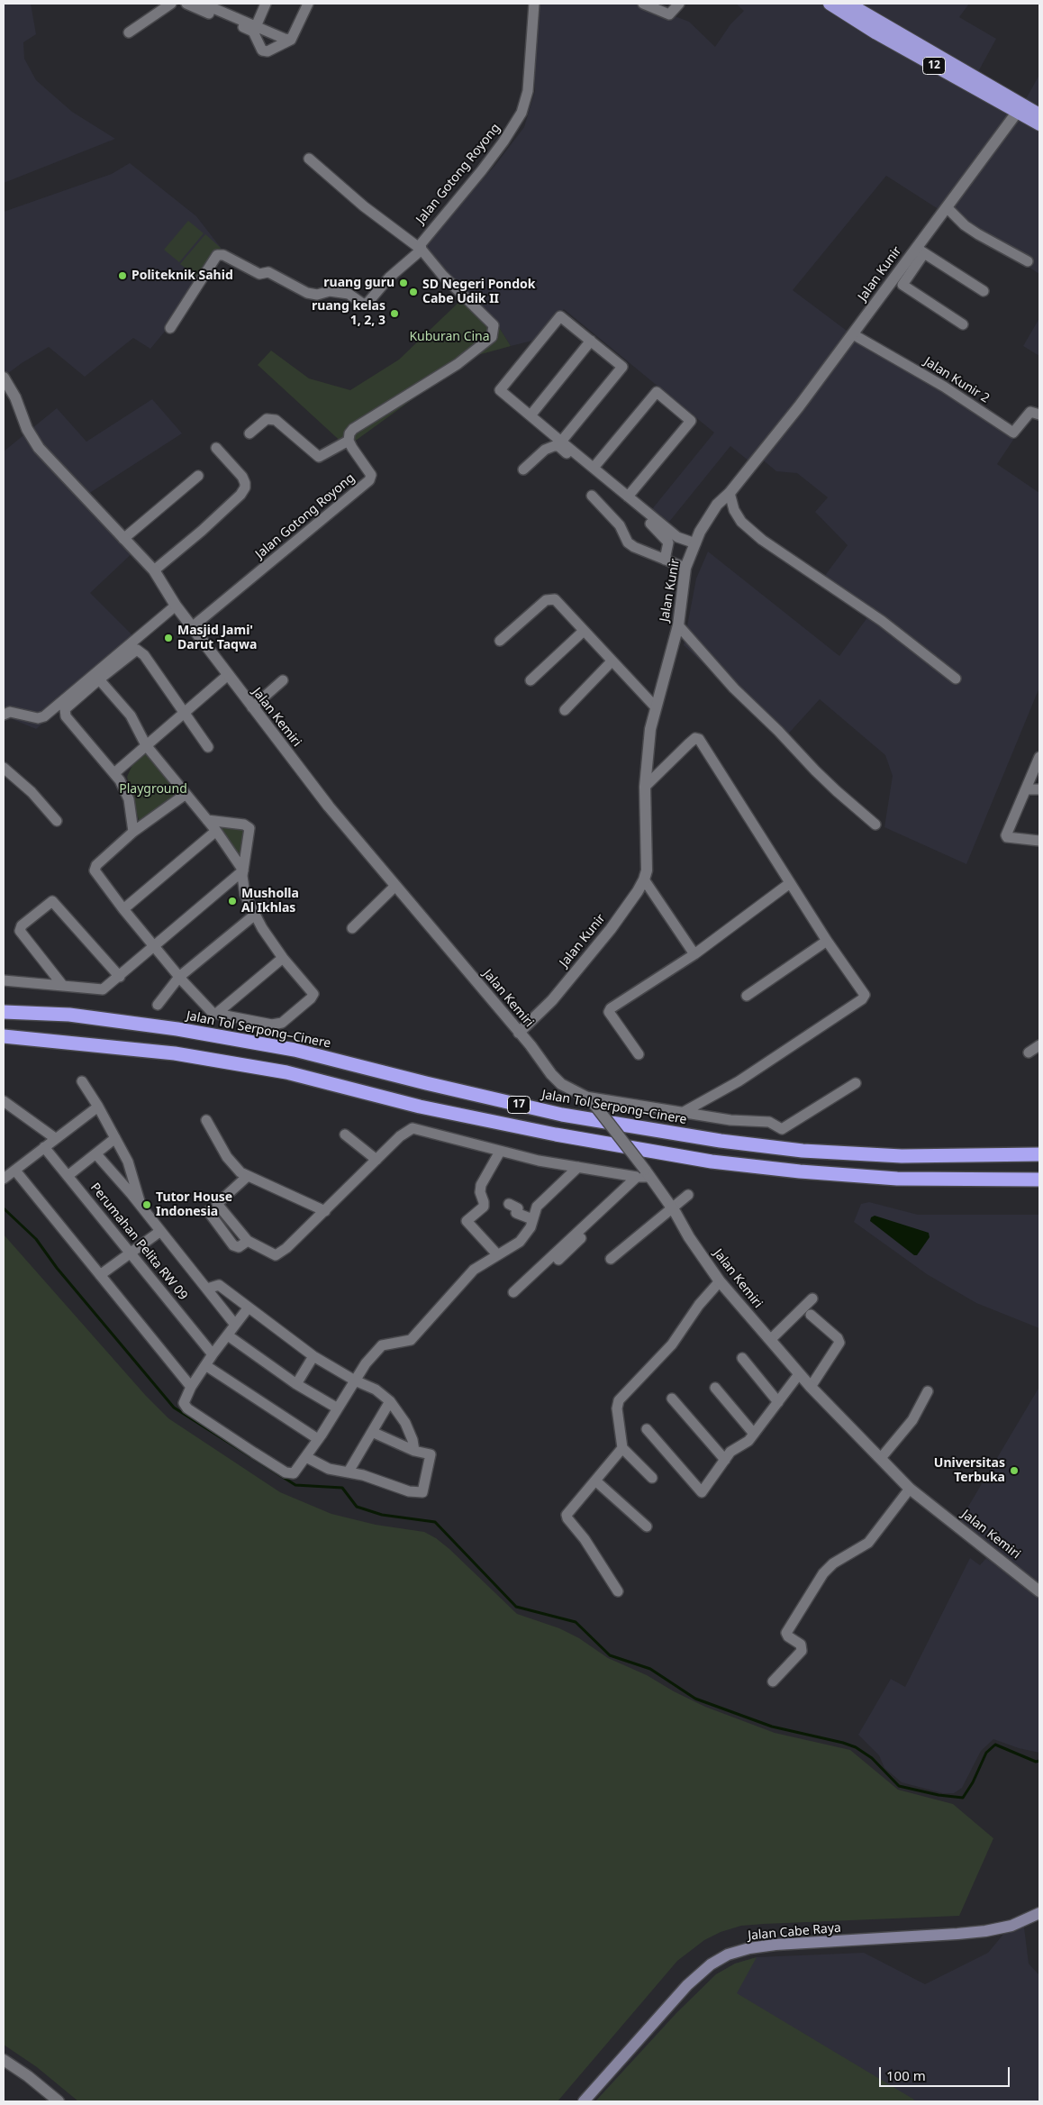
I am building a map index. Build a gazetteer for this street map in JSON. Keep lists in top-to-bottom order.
{
  "streets": {
    "highway": ["12", "Jalan Tol Serpong–Cinere", "17"],
    "main road": ["Jalan Cabe Raya"],
    "street": [
      "Jalan Gotong Royong",
      "Jalan Kunir",
      "Jalan Kunir 2",
      "Jalan Kemiri",
      "Perumahan Pelita RW 09"
    ]
  },
  "crossings": [
    ["12", "Jalan Kunir"],
    ["Jalan Gotong Royong", "Jalan Kemiri"],
    ["Jalan Kunir", "Jalan Kunir 2"],
    ["Jalan Kunir", "Jalan Kemiri"]
  ],
  "parks": ["Kuburan Cina", "Playground"],
  "places": [
    "Politeknik Sahid",
    "ruang guru",
    "SD Negeri Pondok Cabe Udik II",
    "ruang kelas 1, 2, 3",
    "Masjid Jami' Darut Taqwa",
    "Musholla Al Ikhlas",
    "Tutor House Indonesia",
    "Universitas Terbuka"
  ],
  "scale_bar": "100 m"
}
